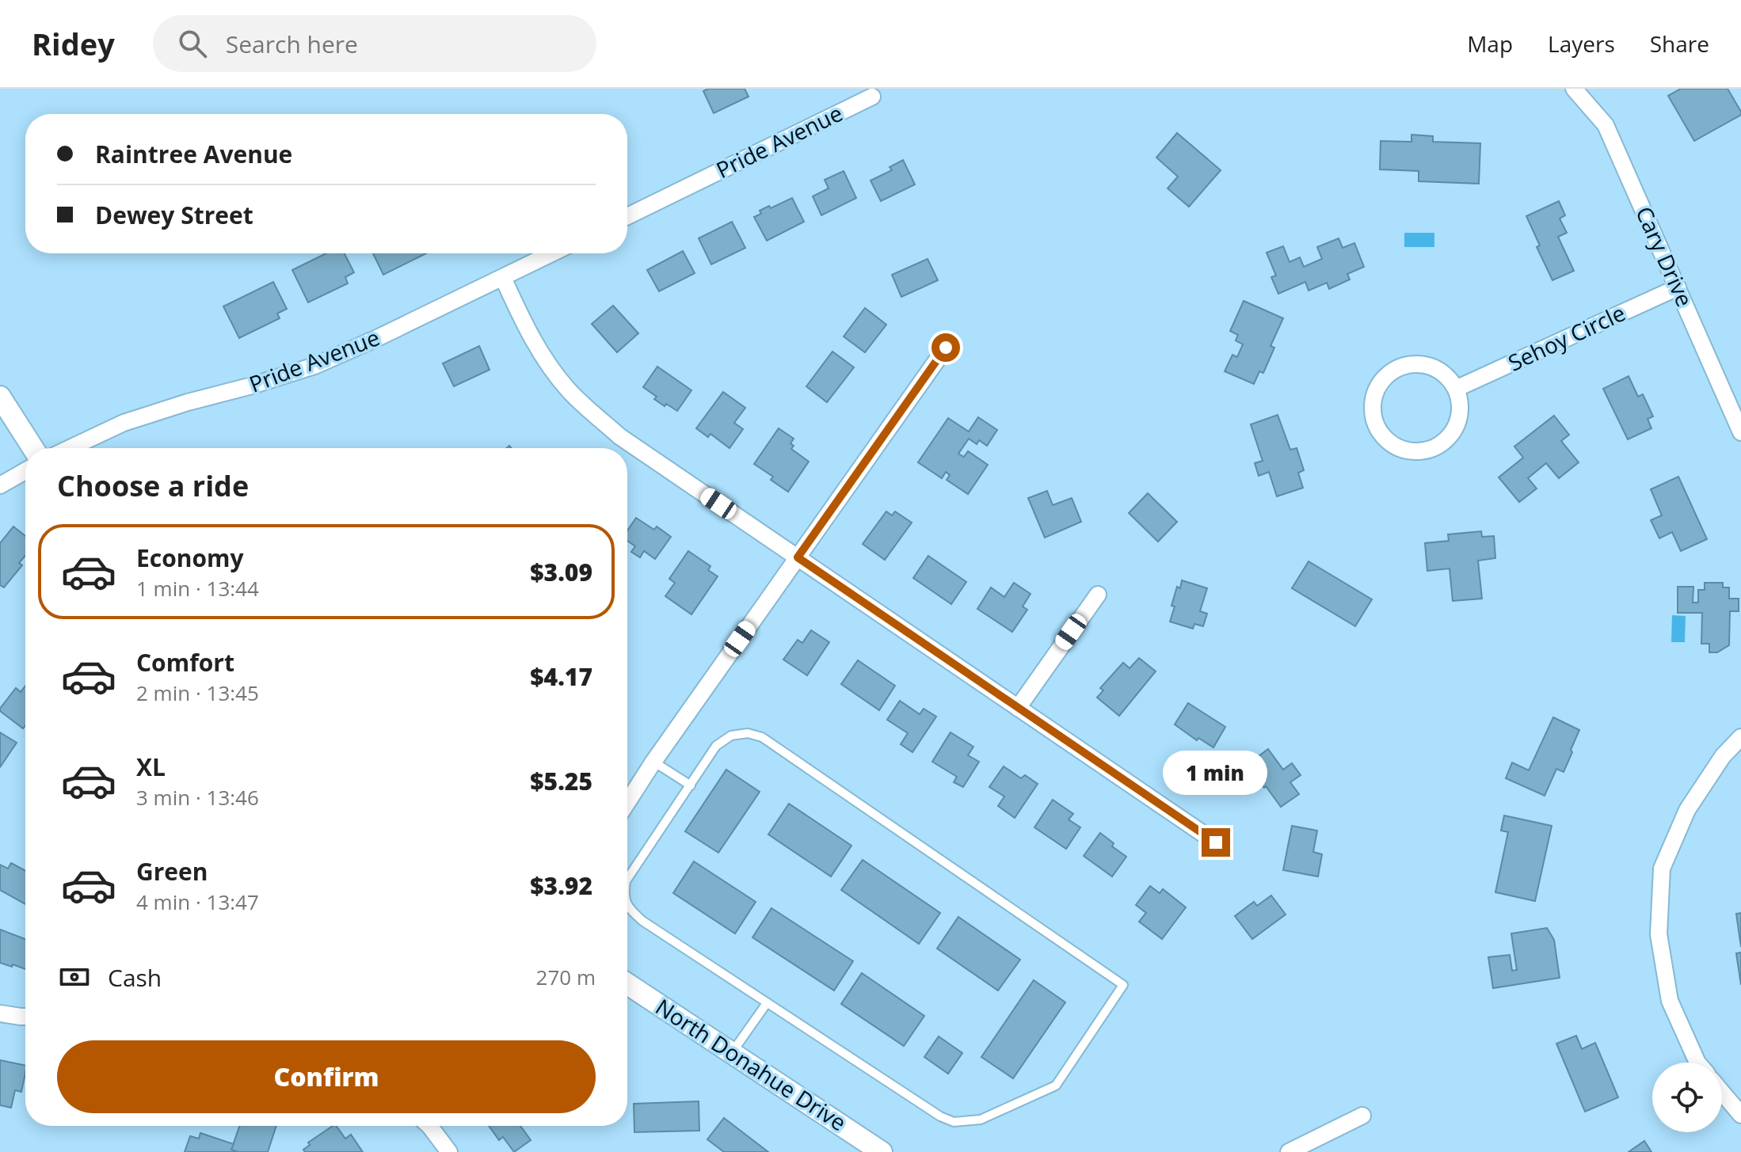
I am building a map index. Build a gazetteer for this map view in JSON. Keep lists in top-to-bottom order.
{
  "streets": {
    "street": [
      "Pride Avenue",
      "Cary Drive",
      "Sehoy Circle",
      "North Donahue Drive"
    ]
  },
  "crossings": [
    ["Cary Drive", "Sehoy Circle"]
  ],
  "page": {
    "header": "Ridey",
    "search": "Search here",
    "nav": ["Map", "Layers", "Share"],
    "banner": ["Raintree Avenue", "Dewey Street"],
    "heading": "Choose a ride",
    "list": [
      {
        "name": "Economy",
        "note": "1 min · 13:44",
        "value": "$3.09"
      },
      {
        "name": "Comfort",
        "note": "2 min · 13:45",
        "value": "$4.17"
      },
      {
        "name": "XL",
        "note": "3 min · 13:46",
        "value": "$5.25"
      },
      {
        "name": "Green",
        "note": "4 min · 13:47",
        "value": "$3.92"
      }
    ],
    "bubble": "1 min",
    "pay": ["Cash", "270 m"],
    "buttons": "Confirm"
  }
}
